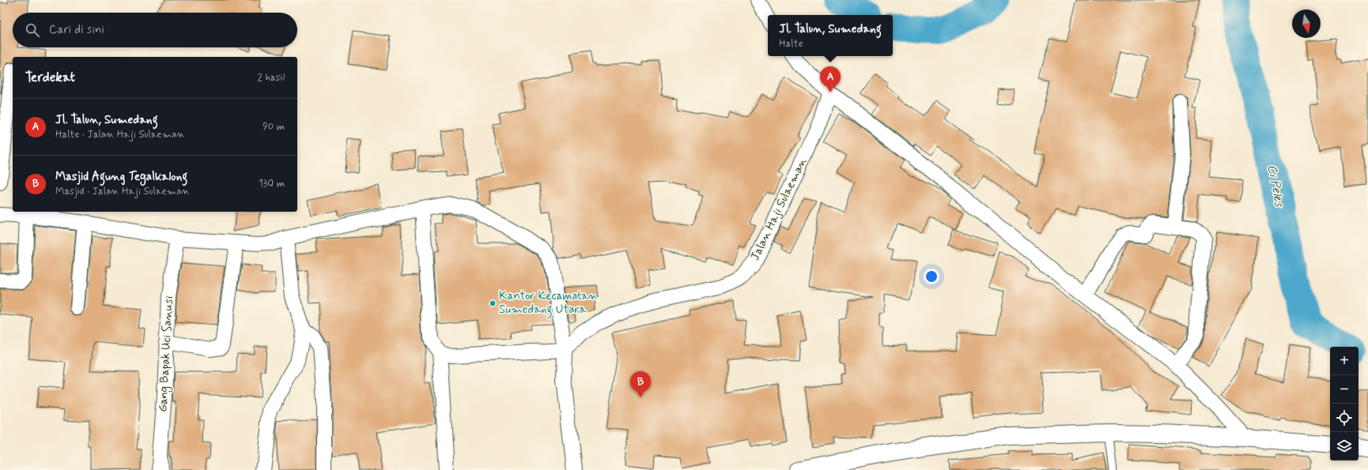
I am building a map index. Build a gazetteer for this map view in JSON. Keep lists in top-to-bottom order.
{
  "streets": {
    "street": ["Jalan Haji Sulaeman", "Gang Bapak Uci Sanusi"]
  },
  "water": ["Ci Peles"],
  "places": ["Kantor Kecamatan Sumedang Utara"],
  "north": "bottom",
  "page": {
    "search": "Cari di sini",
    "popup": ["Jl. Talun, Sumedang", "Halte"],
    "heading": ["Terdekat", "2 hasil"],
    "pins": ["A", "B"],
    "list": [
      {
        "mark": "A",
        "name": "Jl. Talun, Sumedang",
        "note": "Halte · Jalan Haji Sulaeman",
        "value": "90 m"
      },
      {
        "mark": "B",
        "name": "Masjid Agung Tegalkalong",
        "note": "Masjid · Jalan Haji Sulaeman",
        "value": "130 m"
      }
    ],
    "map_buttons": ["+", "−"]
  }
}
